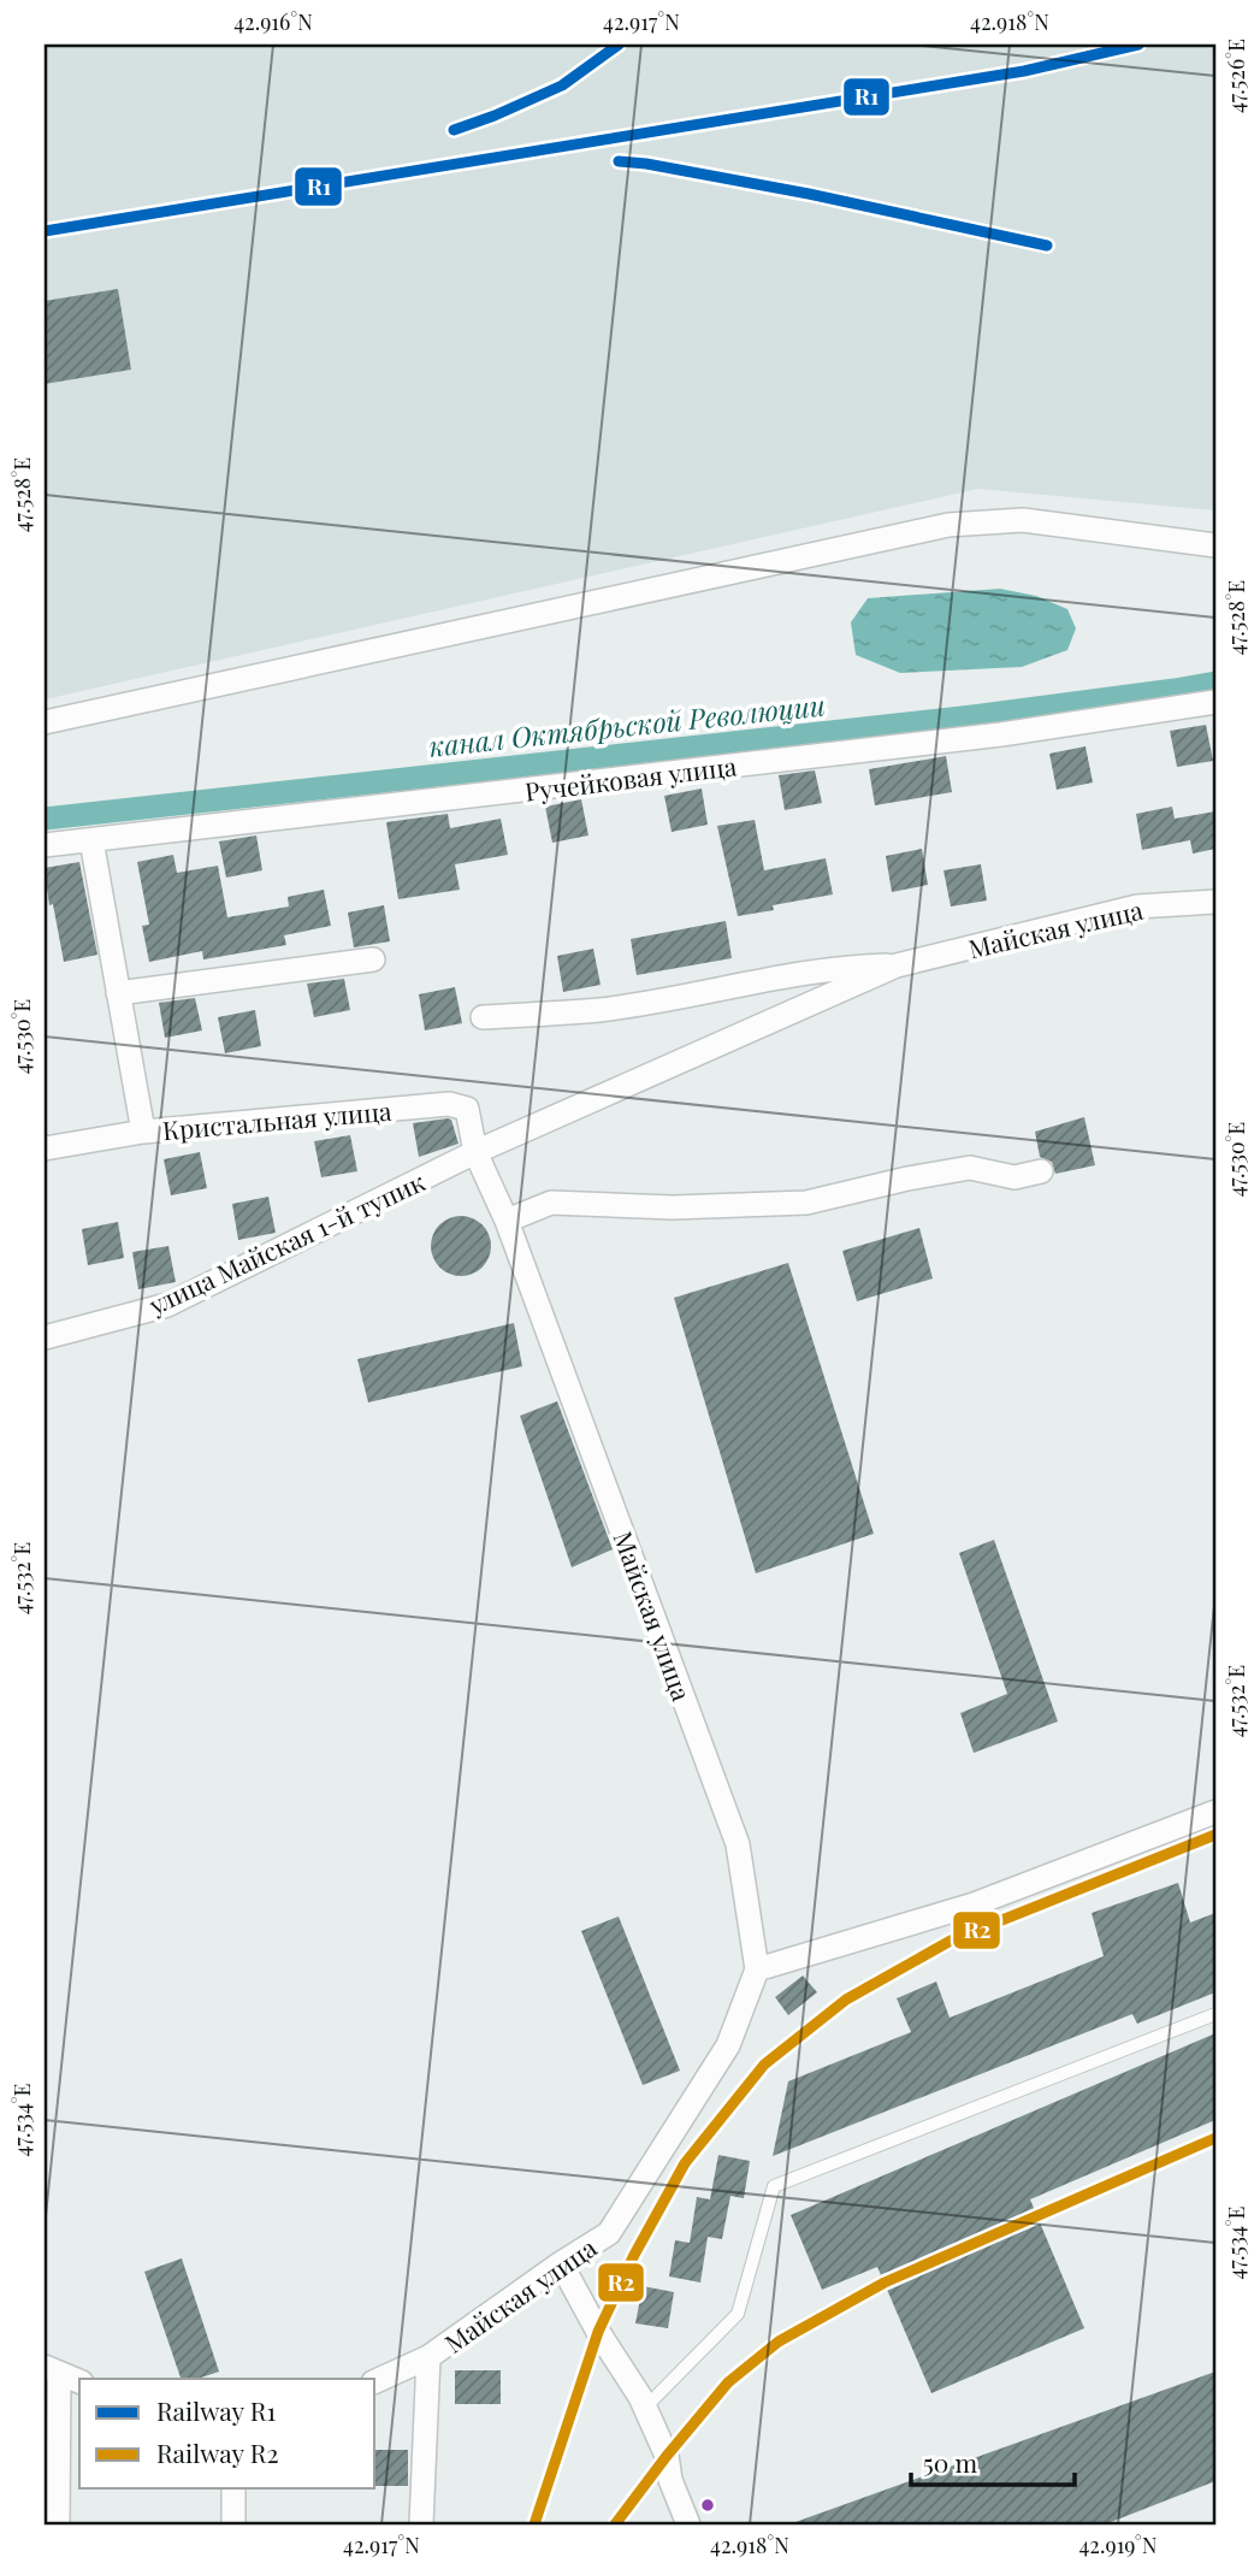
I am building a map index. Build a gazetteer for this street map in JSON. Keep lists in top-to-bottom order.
{
  "streets": {
    "street": [
      "Ручейковая улица",
      "Майская улица",
      "Кристальная улица",
      "улица Майская 1-й тупик"
    ]
  },
  "crossings": [
    ["Майская улица", "Кристальная улица"],
    ["Майская улица", "улица Майская 1-й тупик"],
    ["Кристальная улица", "улица Майская 1-й тупик"]
  ],
  "water": ["канал Октябрьской Революции"],
  "lines": ["rail line R1", "rail line R2"],
  "legend": ["Railway R1", "Railway R2"],
  "scale_bar": "50 m",
  "coordinates": [
    "42.916°N",
    "42.917°N",
    "42.918°N",
    "47.526°E",
    "47.528°E",
    "47.530°E",
    "47.532°E",
    "47.534°E",
    "42.919°N"
  ]
}
